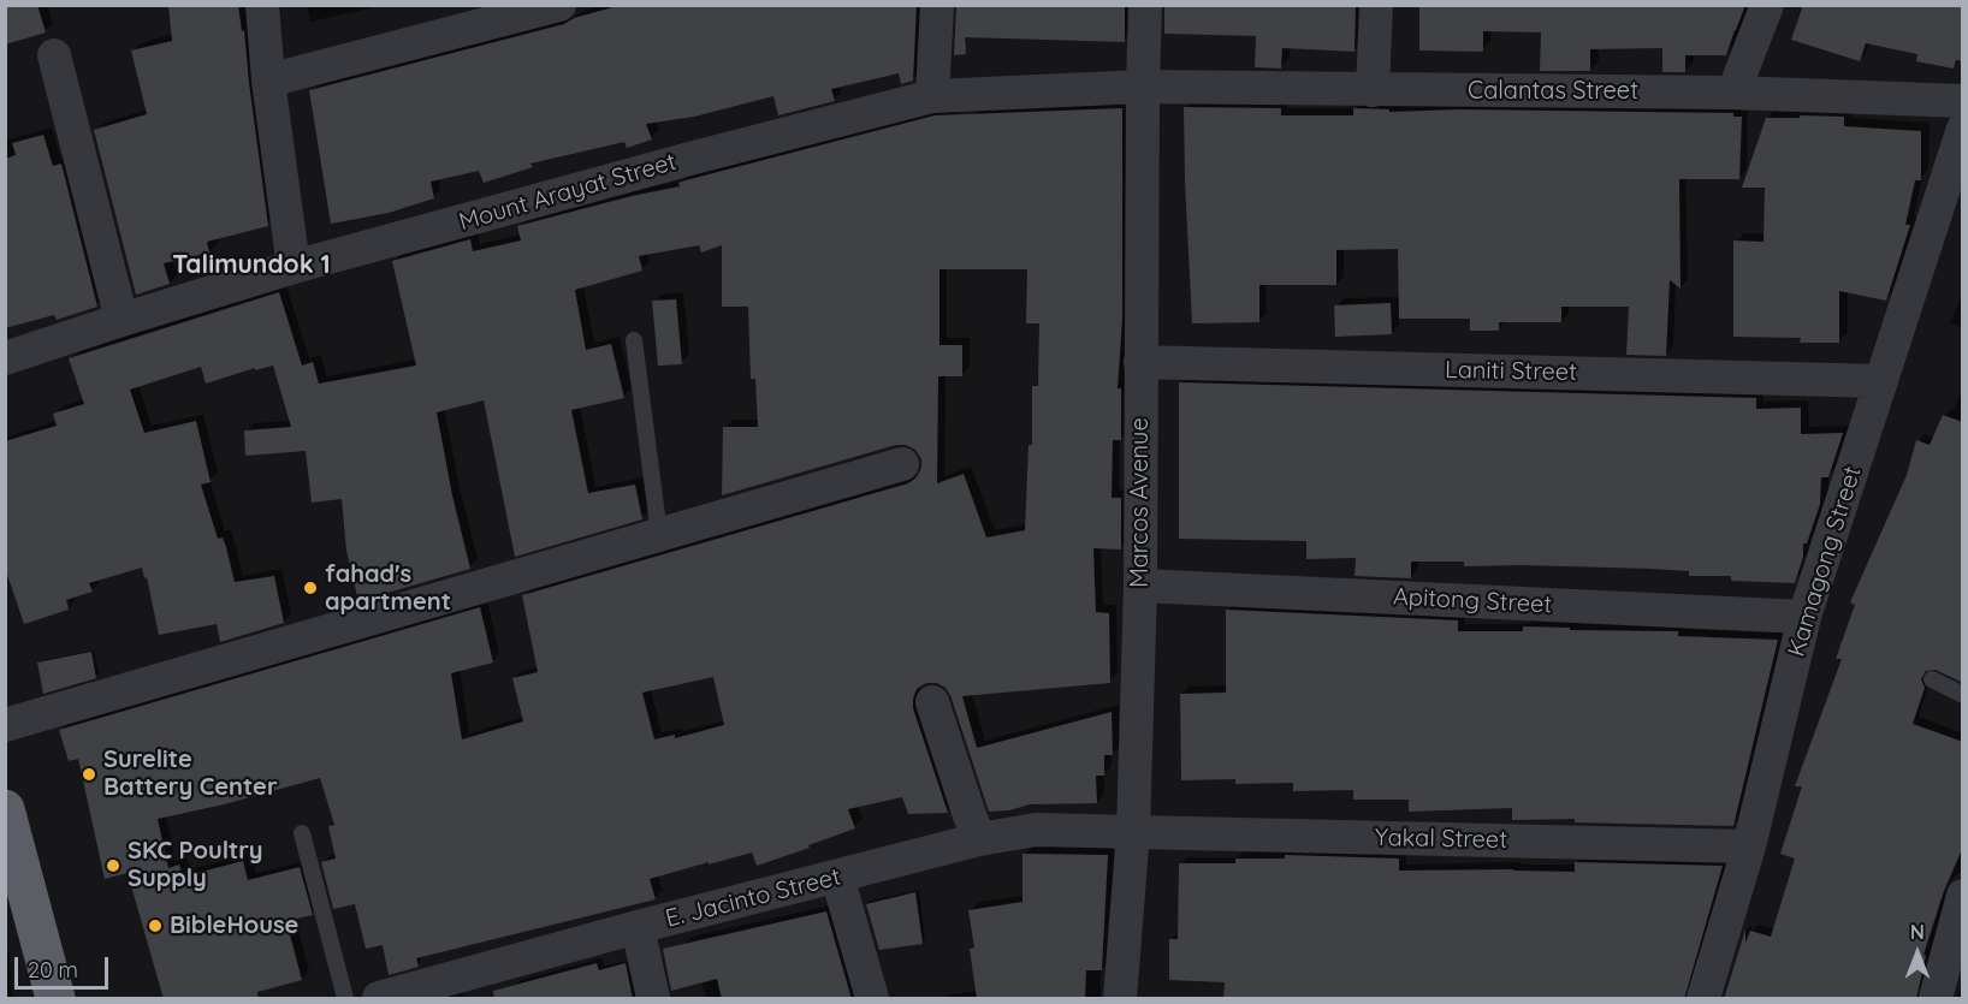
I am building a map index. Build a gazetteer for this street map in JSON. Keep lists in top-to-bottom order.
{
  "streets": {
    "street": [
      "Calantas Street",
      "Mount Arayat Street",
      "Laniti Street",
      "Marcos Avenue",
      "Kamagong Street",
      "Apitong Street",
      "Yakal Street",
      "E. Jacinto Street"
    ]
  },
  "crossings": [
    ["Calantas Street", "Mount Arayat Street"],
    ["Calantas Street", "Marcos Avenue"],
    ["Mount Arayat Street", "Marcos Avenue"],
    ["Laniti Street", "Marcos Avenue"],
    ["Laniti Street", "Kamagong Street"],
    ["Marcos Avenue", "Apitong Street"],
    ["Marcos Avenue", "Yakal Street"],
    ["Marcos Avenue", "E. Jacinto Street"],
    ["Kamagong Street", "Apitong Street"],
    ["Kamagong Street", "Yakal Street"],
    ["Yakal Street", "E. Jacinto Street"]
  ],
  "districts": ["Talimundok 1"],
  "places": [
    "fahad's apartment",
    "Surelite Battery Center",
    "SKC Poultry Supply",
    "BibleHouse"
  ],
  "scale_bar": "20 m",
  "north": "top"
}
